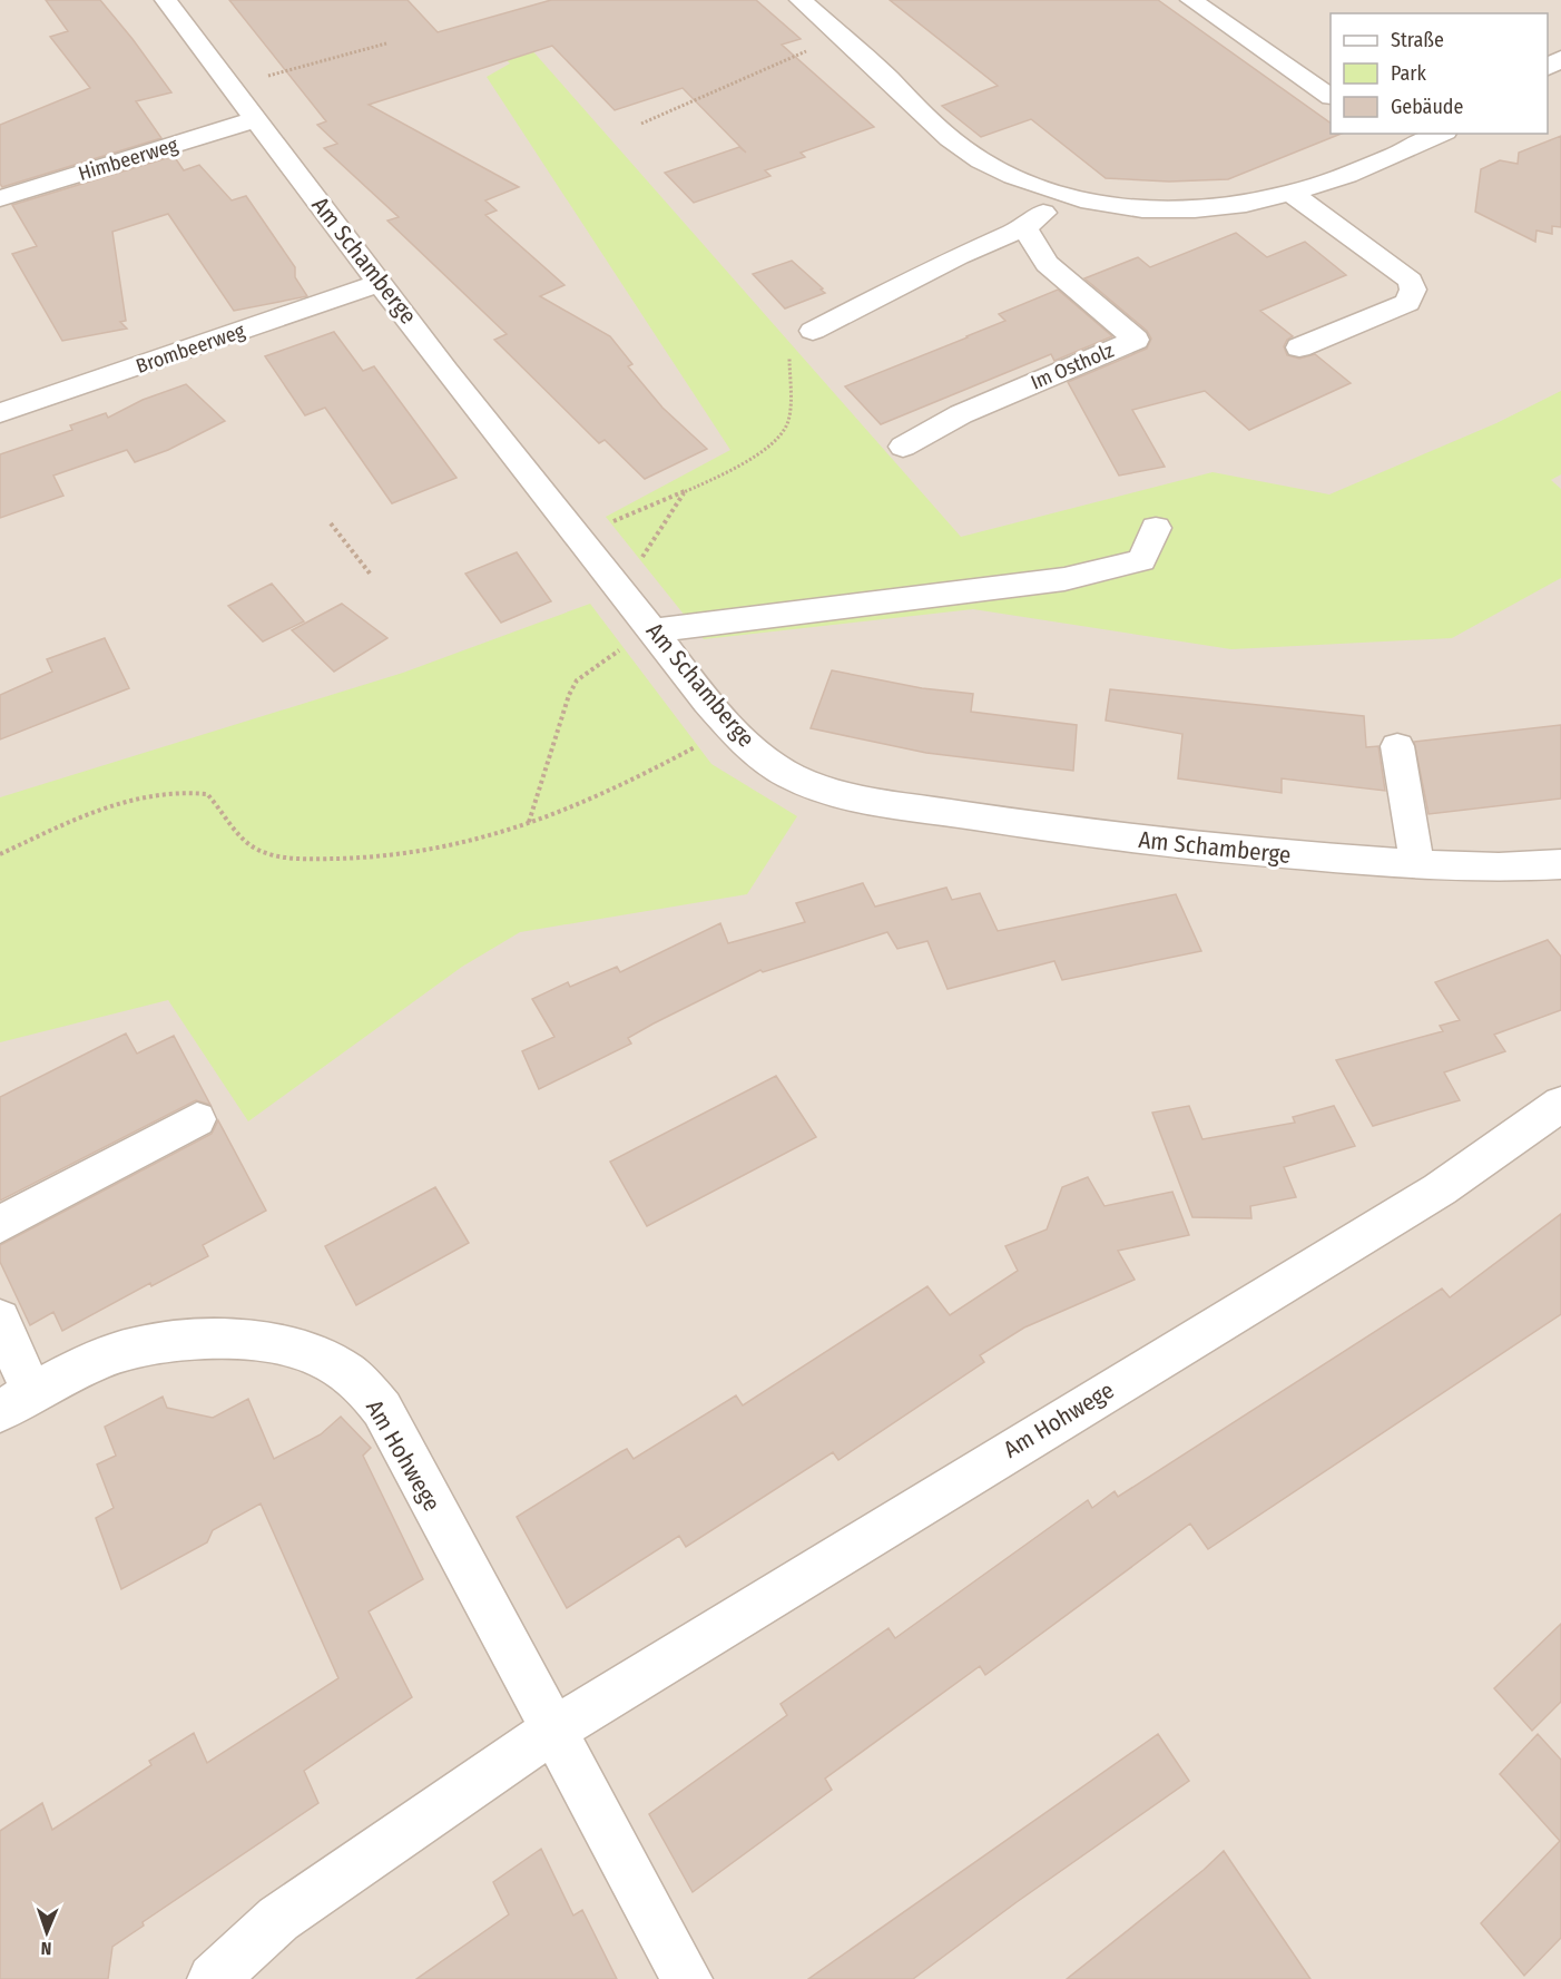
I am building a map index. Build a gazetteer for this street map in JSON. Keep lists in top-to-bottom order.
{
  "streets": {
    "street": [
      "Himbeerweg",
      "Am Schamberge",
      "Brombeerweg",
      "Im Ostholz",
      "Am Hohwege"
    ]
  },
  "crossings": [
    ["Himbeerweg", "Am Schamberge"],
    ["Am Schamberge", "Brombeerweg"]
  ],
  "legend": ["Straße", "Park", "Gebäude"],
  "north": "bottom"
}
